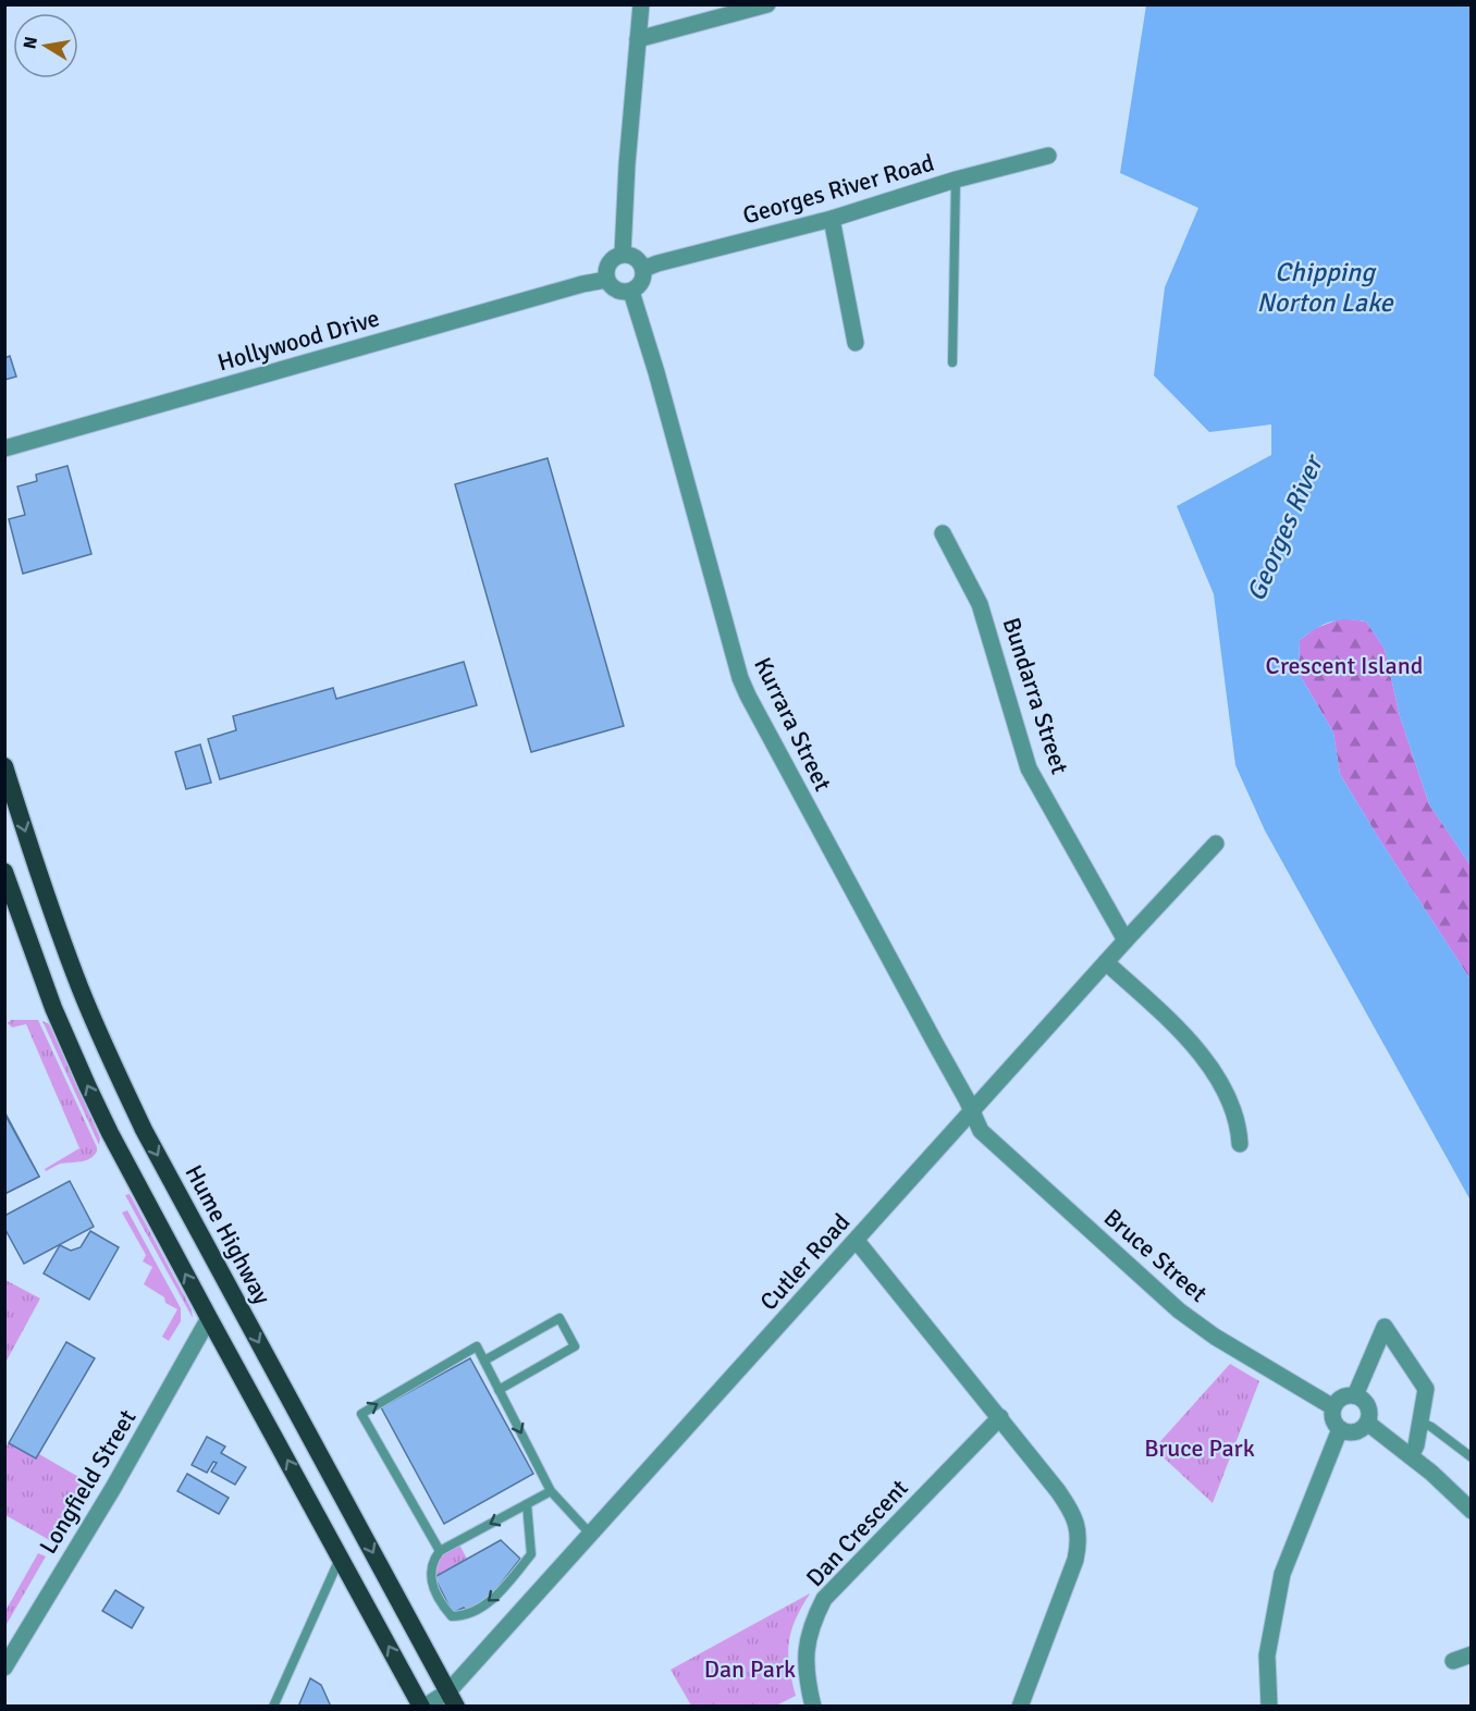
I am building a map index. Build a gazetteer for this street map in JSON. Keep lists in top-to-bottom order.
{
  "streets": {
    "highway": ["Hume Highway"],
    "street": [
      "Georges River Road",
      "Hollywood Drive",
      "Bundarra Street",
      "Kurrara Street",
      "Bruce Street",
      "Cutler Road",
      "Longfield Street",
      "Dan Crescent"
    ]
  },
  "crossings": [
    ["Georges River Road", "Hollywood Drive"],
    ["Georges River Road", "Kurrara Street"],
    ["Hollywood Drive", "Kurrara Street"],
    ["Bundarra Street", "Cutler Road"],
    ["Kurrara Street", "Bruce Street"],
    ["Kurrara Street", "Cutler Road"],
    ["Hume Highway", "Cutler Road"],
    ["Bruce Street", "Cutler Road"]
  ],
  "water": ["Chipping Norton Lake", "Georges River"],
  "parks": ["Crescent Island", "Bruce Park", "Dan Park"],
  "north": "left"
}
